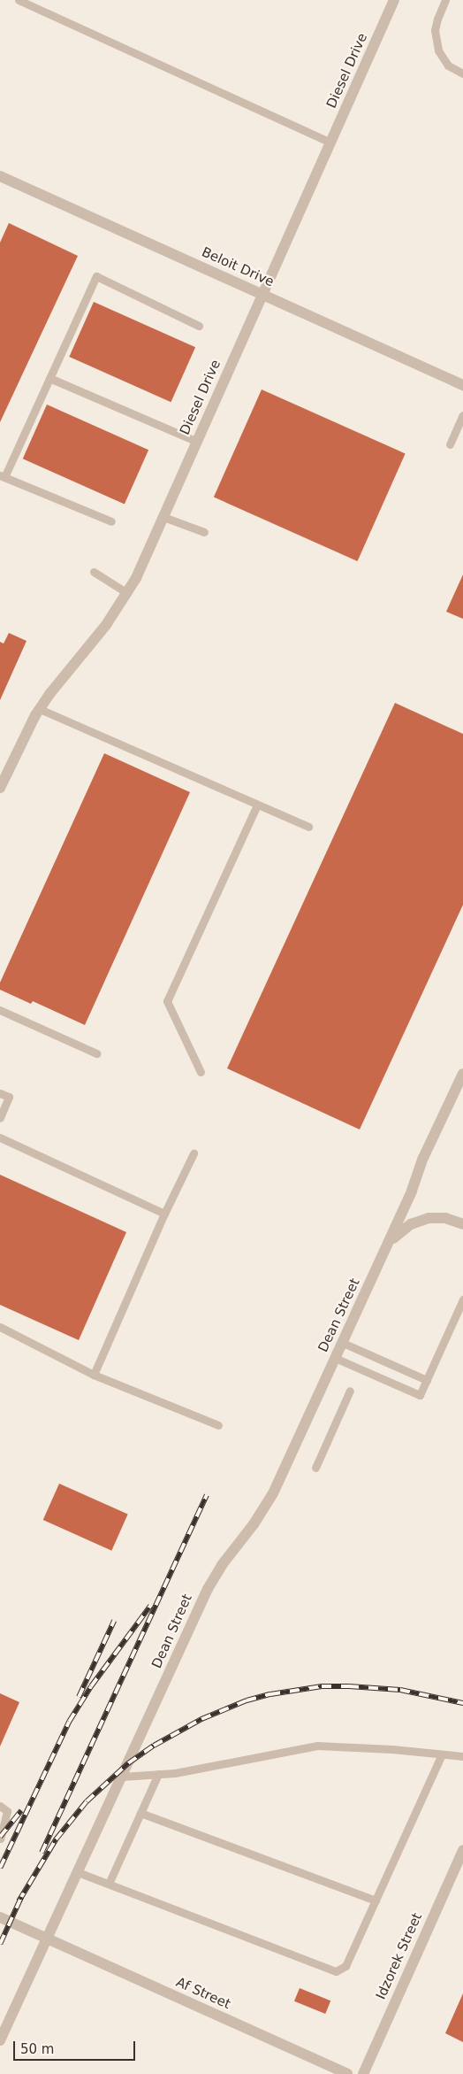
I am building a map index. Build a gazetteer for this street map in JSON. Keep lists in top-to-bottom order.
{
  "streets": {
    "street": [
      "Diesel Drive",
      "Beloit Drive",
      "Dean Street",
      "Idzorek Street",
      "Af Street"
    ]
  },
  "crossings": [
    ["Diesel Drive", "Beloit Drive"],
    ["Dean Street", "Af Street"]
  ],
  "scale_bar": "50 m"
}
